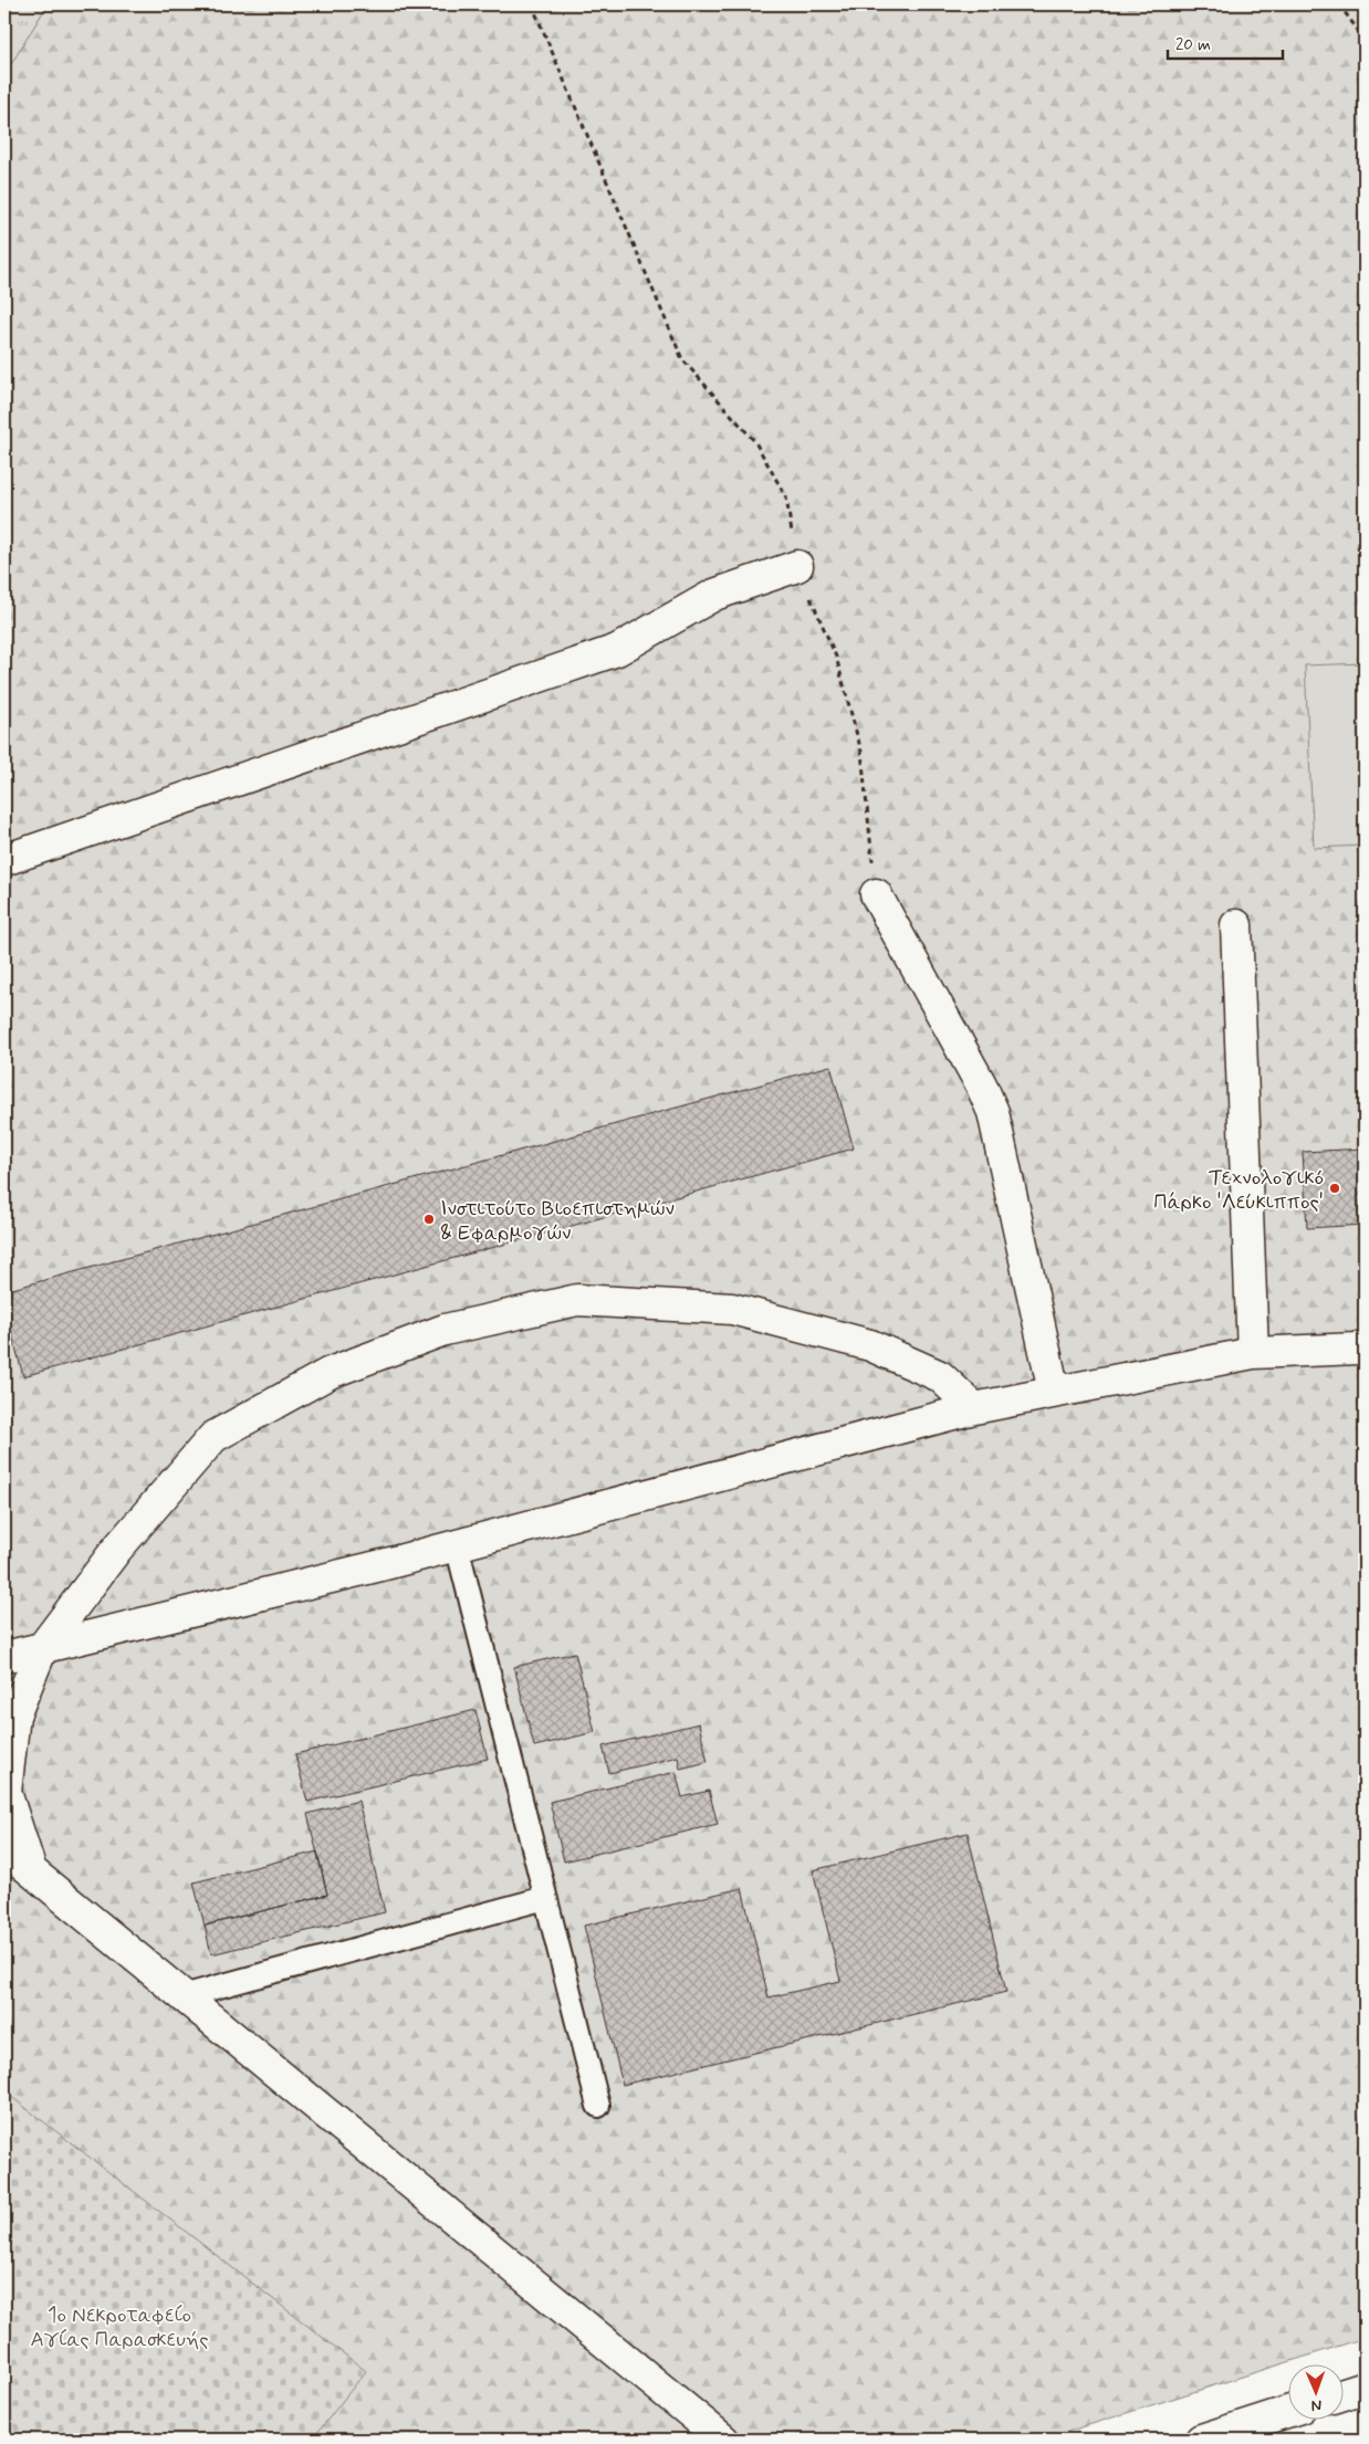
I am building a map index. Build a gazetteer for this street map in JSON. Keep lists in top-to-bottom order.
{
  "parks": ["1ο Νεκροταφείο Αγίας Παρασκευής"],
  "places": ["Τεχνολογικό Πάρκο 'Λεύκιππος'", "Ινστιτούτο Βιοεπιστημών & Εφαρμογών"],
  "scale_bar": "20 m",
  "north": "bottom"
}
